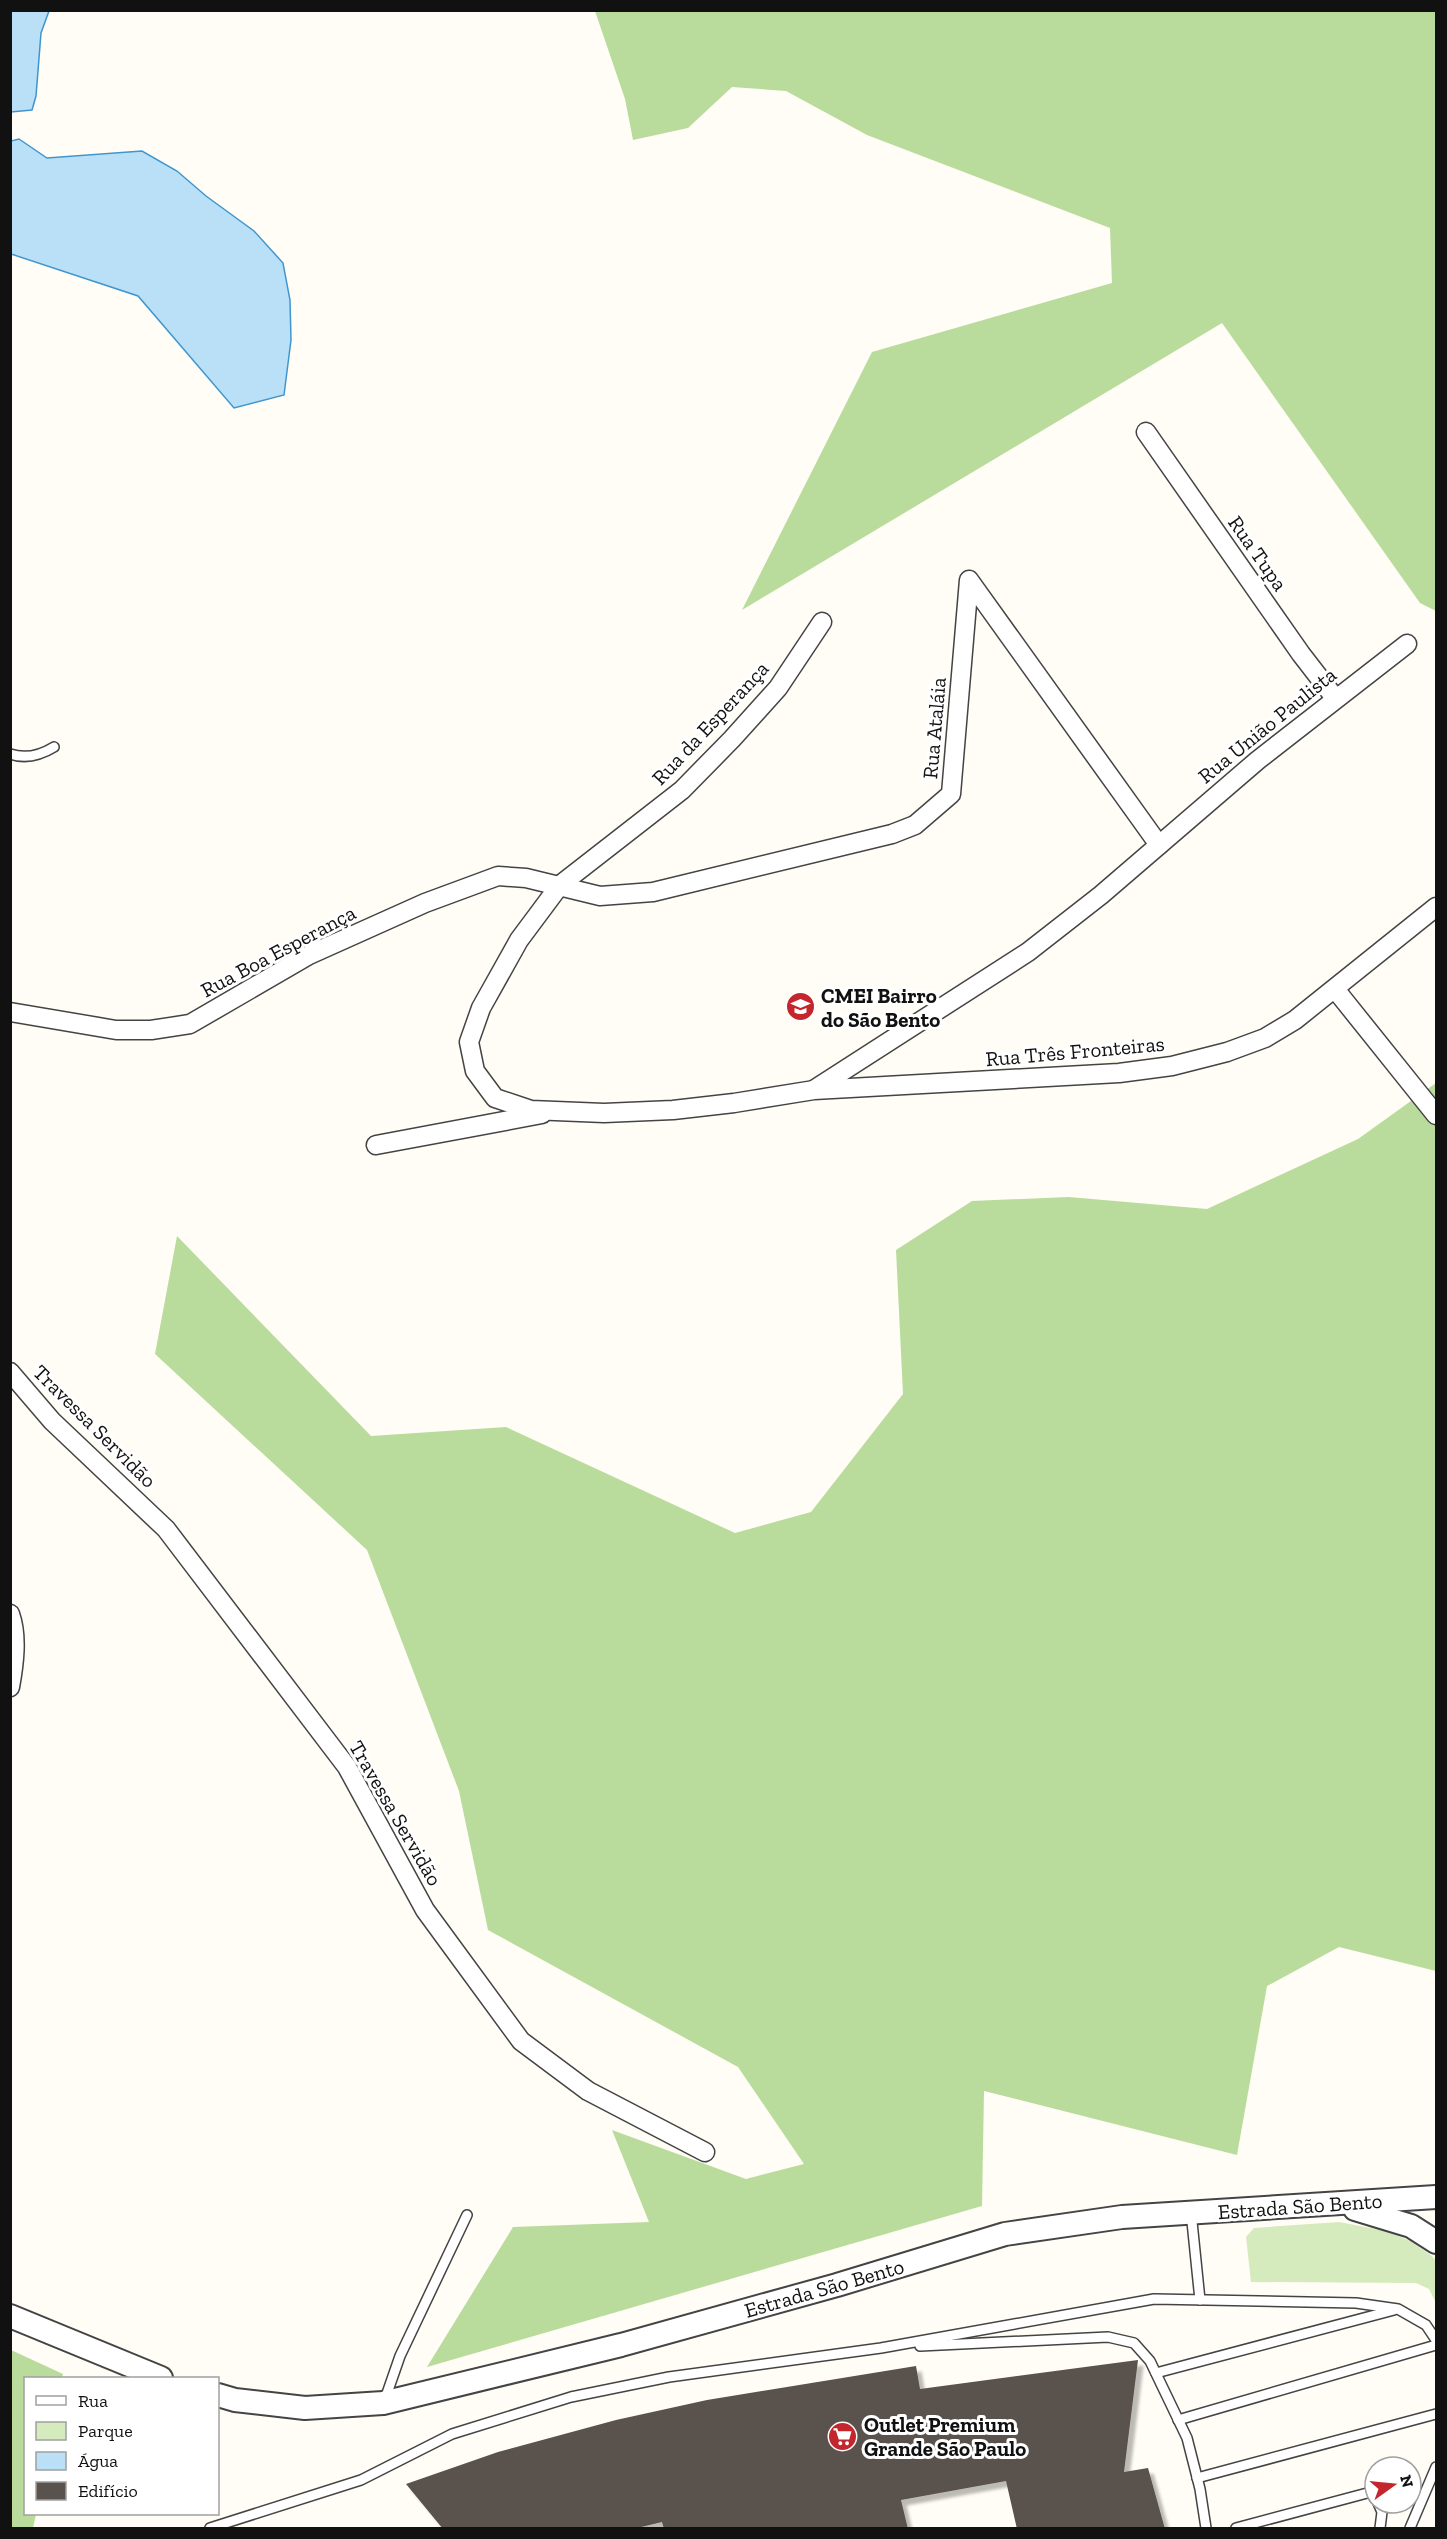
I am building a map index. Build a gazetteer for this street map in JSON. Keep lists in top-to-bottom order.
{
  "streets": {
    "street": [
      "Rua Tupa",
      "Rua da Esperança",
      "Rua União Paulista",
      "Rua Ataláia",
      "Rua Boa Esperança",
      "Rua Três Fronteiras",
      "Travessa Servidão",
      "Estrada São Bento"
    ]
  },
  "crossings": [
    ["Rua Tupa", "Rua União Paulista"],
    ["Rua da Esperança", "Rua Ataláia"],
    ["Rua da Esperança", "Rua Boa Esperança"],
    ["Rua da Esperança", "Rua Três Fronteiras"],
    ["Rua União Paulista", "Rua Ataláia"],
    ["Rua União Paulista", "Rua Três Fronteiras"],
    ["Rua Ataláia", "Rua Boa Esperança"],
    ["Rua Ataláia", "Rua Três Fronteiras"],
    ["Rua Boa Esperança", "Rua Três Fronteiras"]
  ],
  "places": {
    "school or university": ["CMEI Bairro do São Bento"],
    "supermarket": ["Outlet Premium Grande São Paulo"]
  },
  "legend": [
    "Rua",
    "Parque",
    "Água",
    "Edifício"
  ],
  "north": "right"
}
